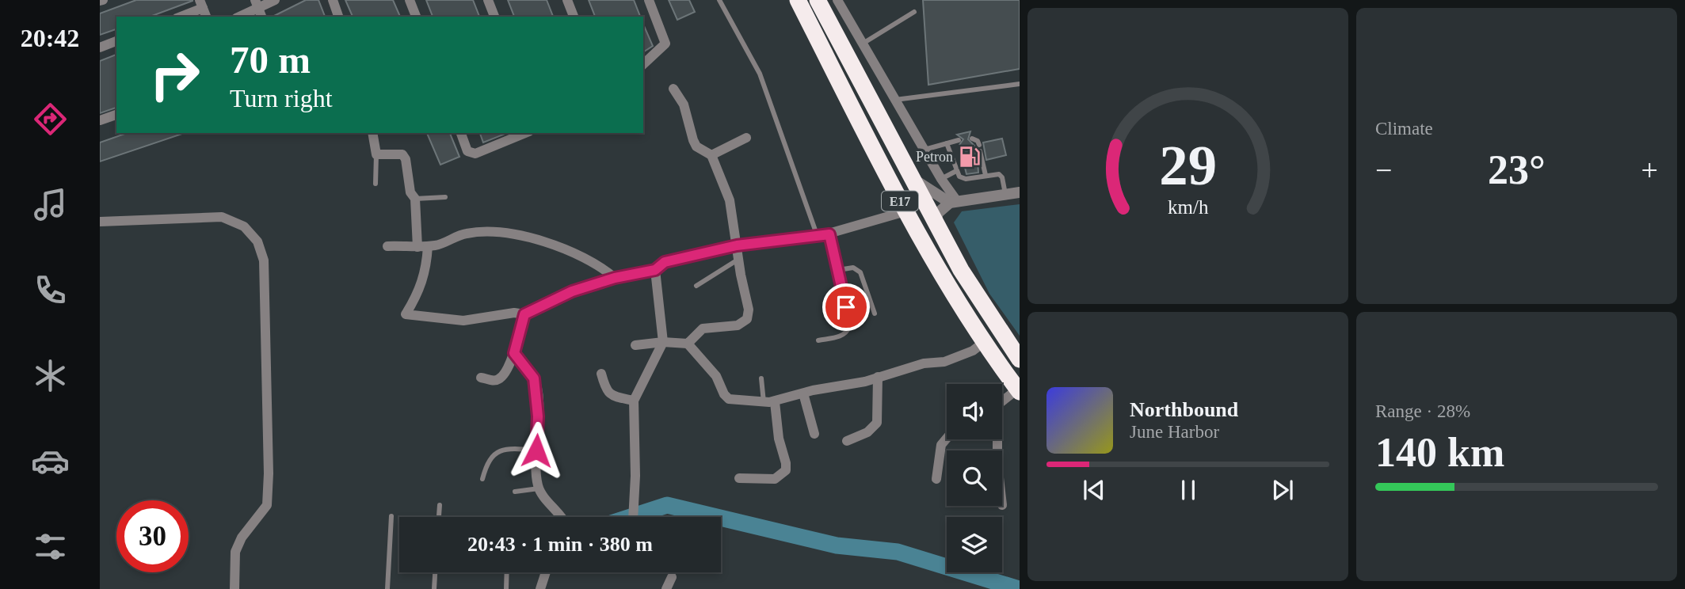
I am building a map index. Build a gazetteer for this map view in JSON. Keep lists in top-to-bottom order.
{
  "streets": {
    "highway": ["E17"]
  },
  "places": {
    "fuel station": ["Petron"]
  },
  "page": {
    "tabs": "20:42",
    "tile": [
      "Climate",
      ["Range · 28%", "140 km"]
    ],
    "turn": ["70 m", "Turn right"],
    "heat": ["−", "23°", "+"],
    "song": ["Northbound", "June Harbor"],
    "limit": "30",
    "trip": "20:43 · 1 min · 380 m",
    "gauge": ["29", "km/h"]
  }
}
